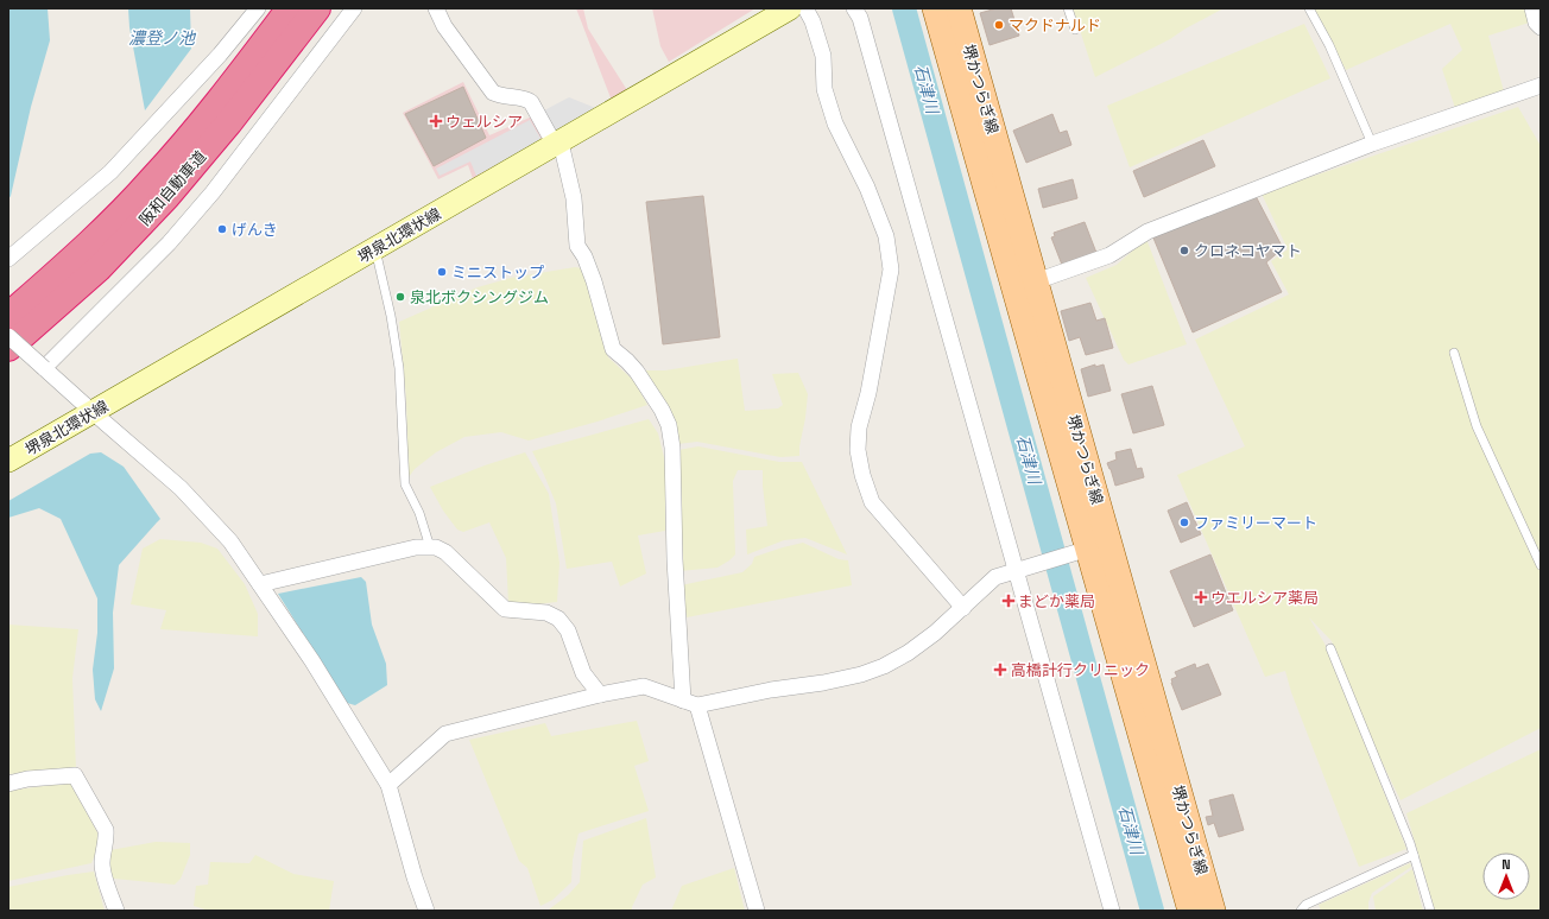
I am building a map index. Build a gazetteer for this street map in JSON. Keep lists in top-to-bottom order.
{
  "streets": {
    "highway": ["阪和自動車道"],
    "main road": ["堺かつらぎ線", "堺泉北環状線"]
  },
  "water": ["濃登ノ池", "石津川"],
  "places": {
    "other": [
      "マクドナルド",
      "げんき",
      "クロネコヤマト",
      "ミニストップ",
      "泉北ボクシングジム",
      "ファミリーマート"
    ],
    "health": [
      "ウェルシア",
      "ウエルシア薬局",
      "まどか薬局",
      "高橋計行クリニック"
    ]
  },
  "north": "top"
}
